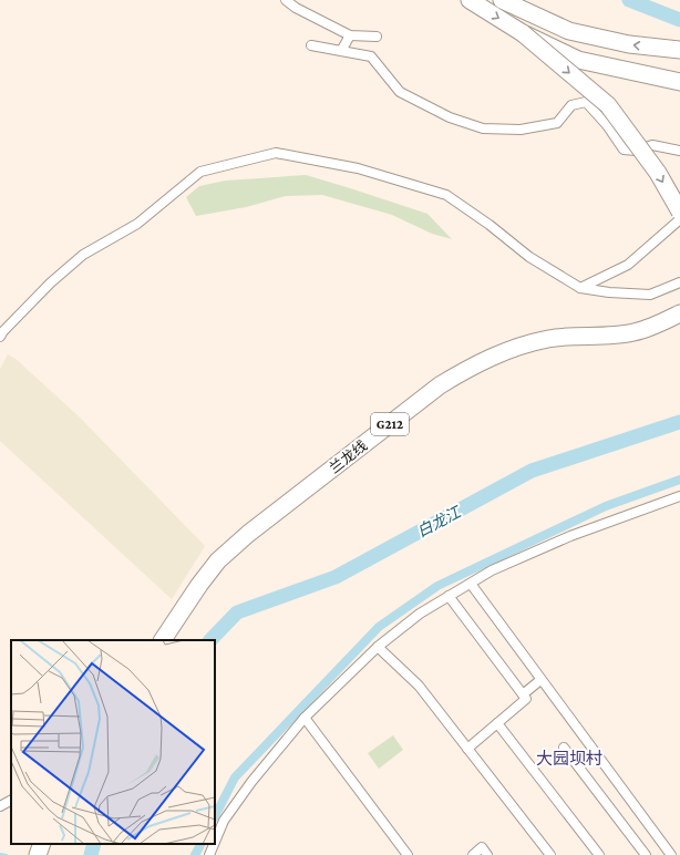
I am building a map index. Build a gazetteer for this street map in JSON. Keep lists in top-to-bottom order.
{
  "streets": {
    "highway": ["G212", "兰龙线"]
  },
  "districts": ["大园坝村"],
  "water": ["白龙江"]
}
